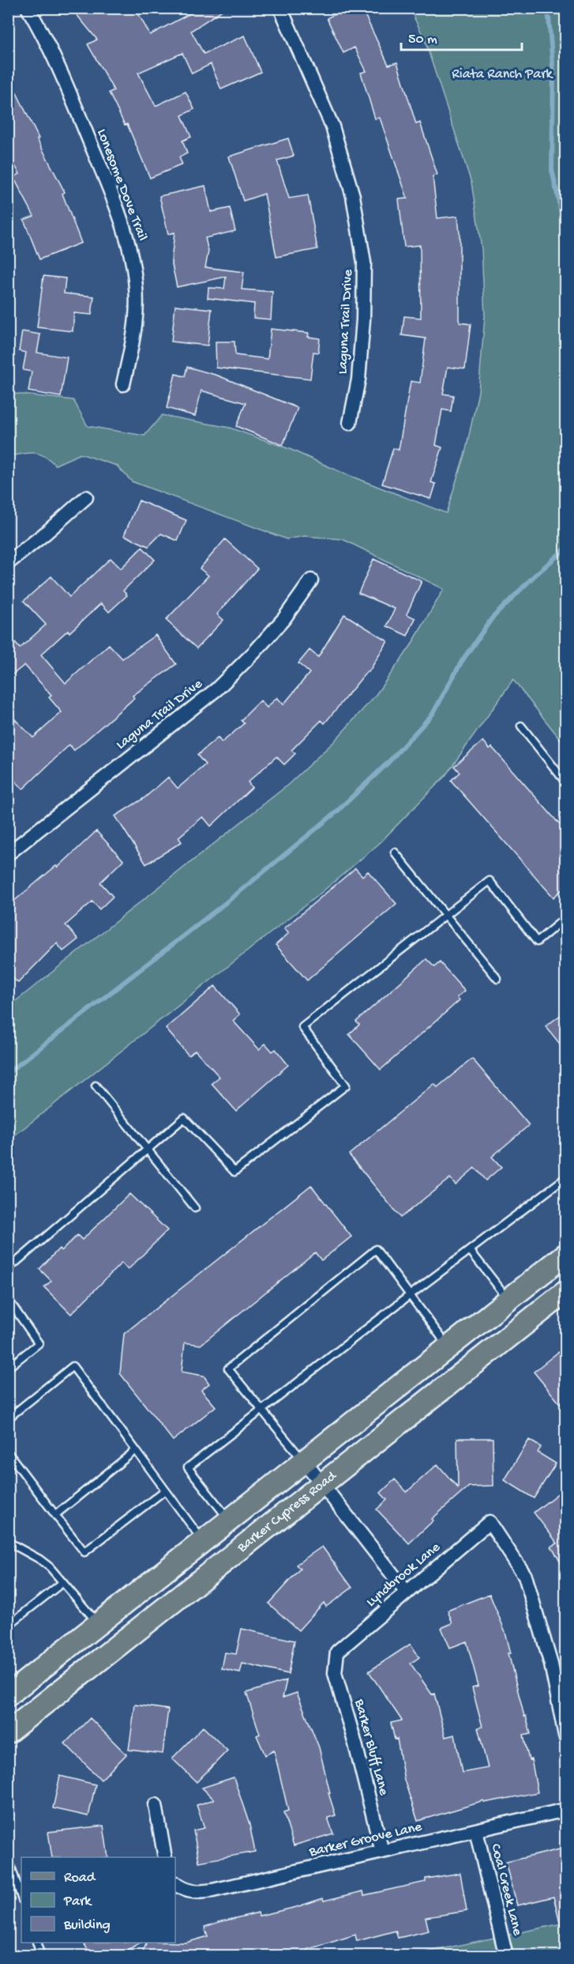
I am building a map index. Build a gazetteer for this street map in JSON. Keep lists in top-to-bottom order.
{
  "streets": {
    "main road": ["Barker Cypress Road"],
    "street": [
      "Lonesome Dove Trail",
      "Laguna Trail Drive",
      "Lyndbrook Lane",
      "Barker Bluff Lane",
      "Barker Groove Lane",
      "Coal Creek Lane"
    ]
  },
  "crossings": [
    ["Lyndbrook Lane", "Barker Bluff Lane"],
    ["Barker Bluff Lane", "Barker Groove Lane"],
    ["Barker Groove Lane", "Coal Creek Lane"]
  ],
  "parks": ["Riata Ranch Park"],
  "legend": ["Road", "Park", "Building"],
  "scale_bar": "50 m"
}
